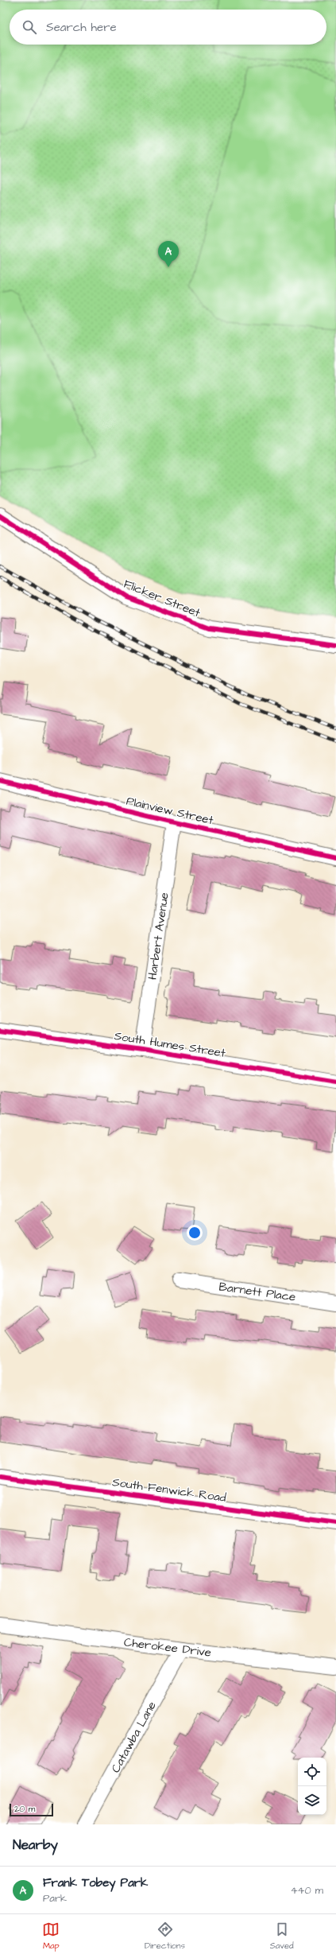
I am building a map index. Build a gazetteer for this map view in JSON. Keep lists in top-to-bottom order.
{
  "streets": {
    "street": [
      "Flicker Street",
      "Plainview Street",
      "Harbert Avenue",
      "South Humes Street",
      "Barnett Place",
      "South Fenwick Road",
      "Cherokee Drive",
      "Catawba Lane"
    ]
  },
  "crossings": [
    ["Plainview Street", "Harbert Avenue"],
    ["Harbert Avenue", "South Humes Street"],
    ["Cherokee Drive", "Catawba Lane"]
  ],
  "scale_bar": "20 m",
  "page": {
    "search": "Search here",
    "pins": "A",
    "scale": "20 m",
    "heading": "Nearby",
    "list": [
      {
        "mark": "A",
        "name": "Frank Tobey Park",
        "note": "Park",
        "value": "440 m"
      }
    ],
    "nav": ["Map", "Directions", "Saved"]
  }
}
